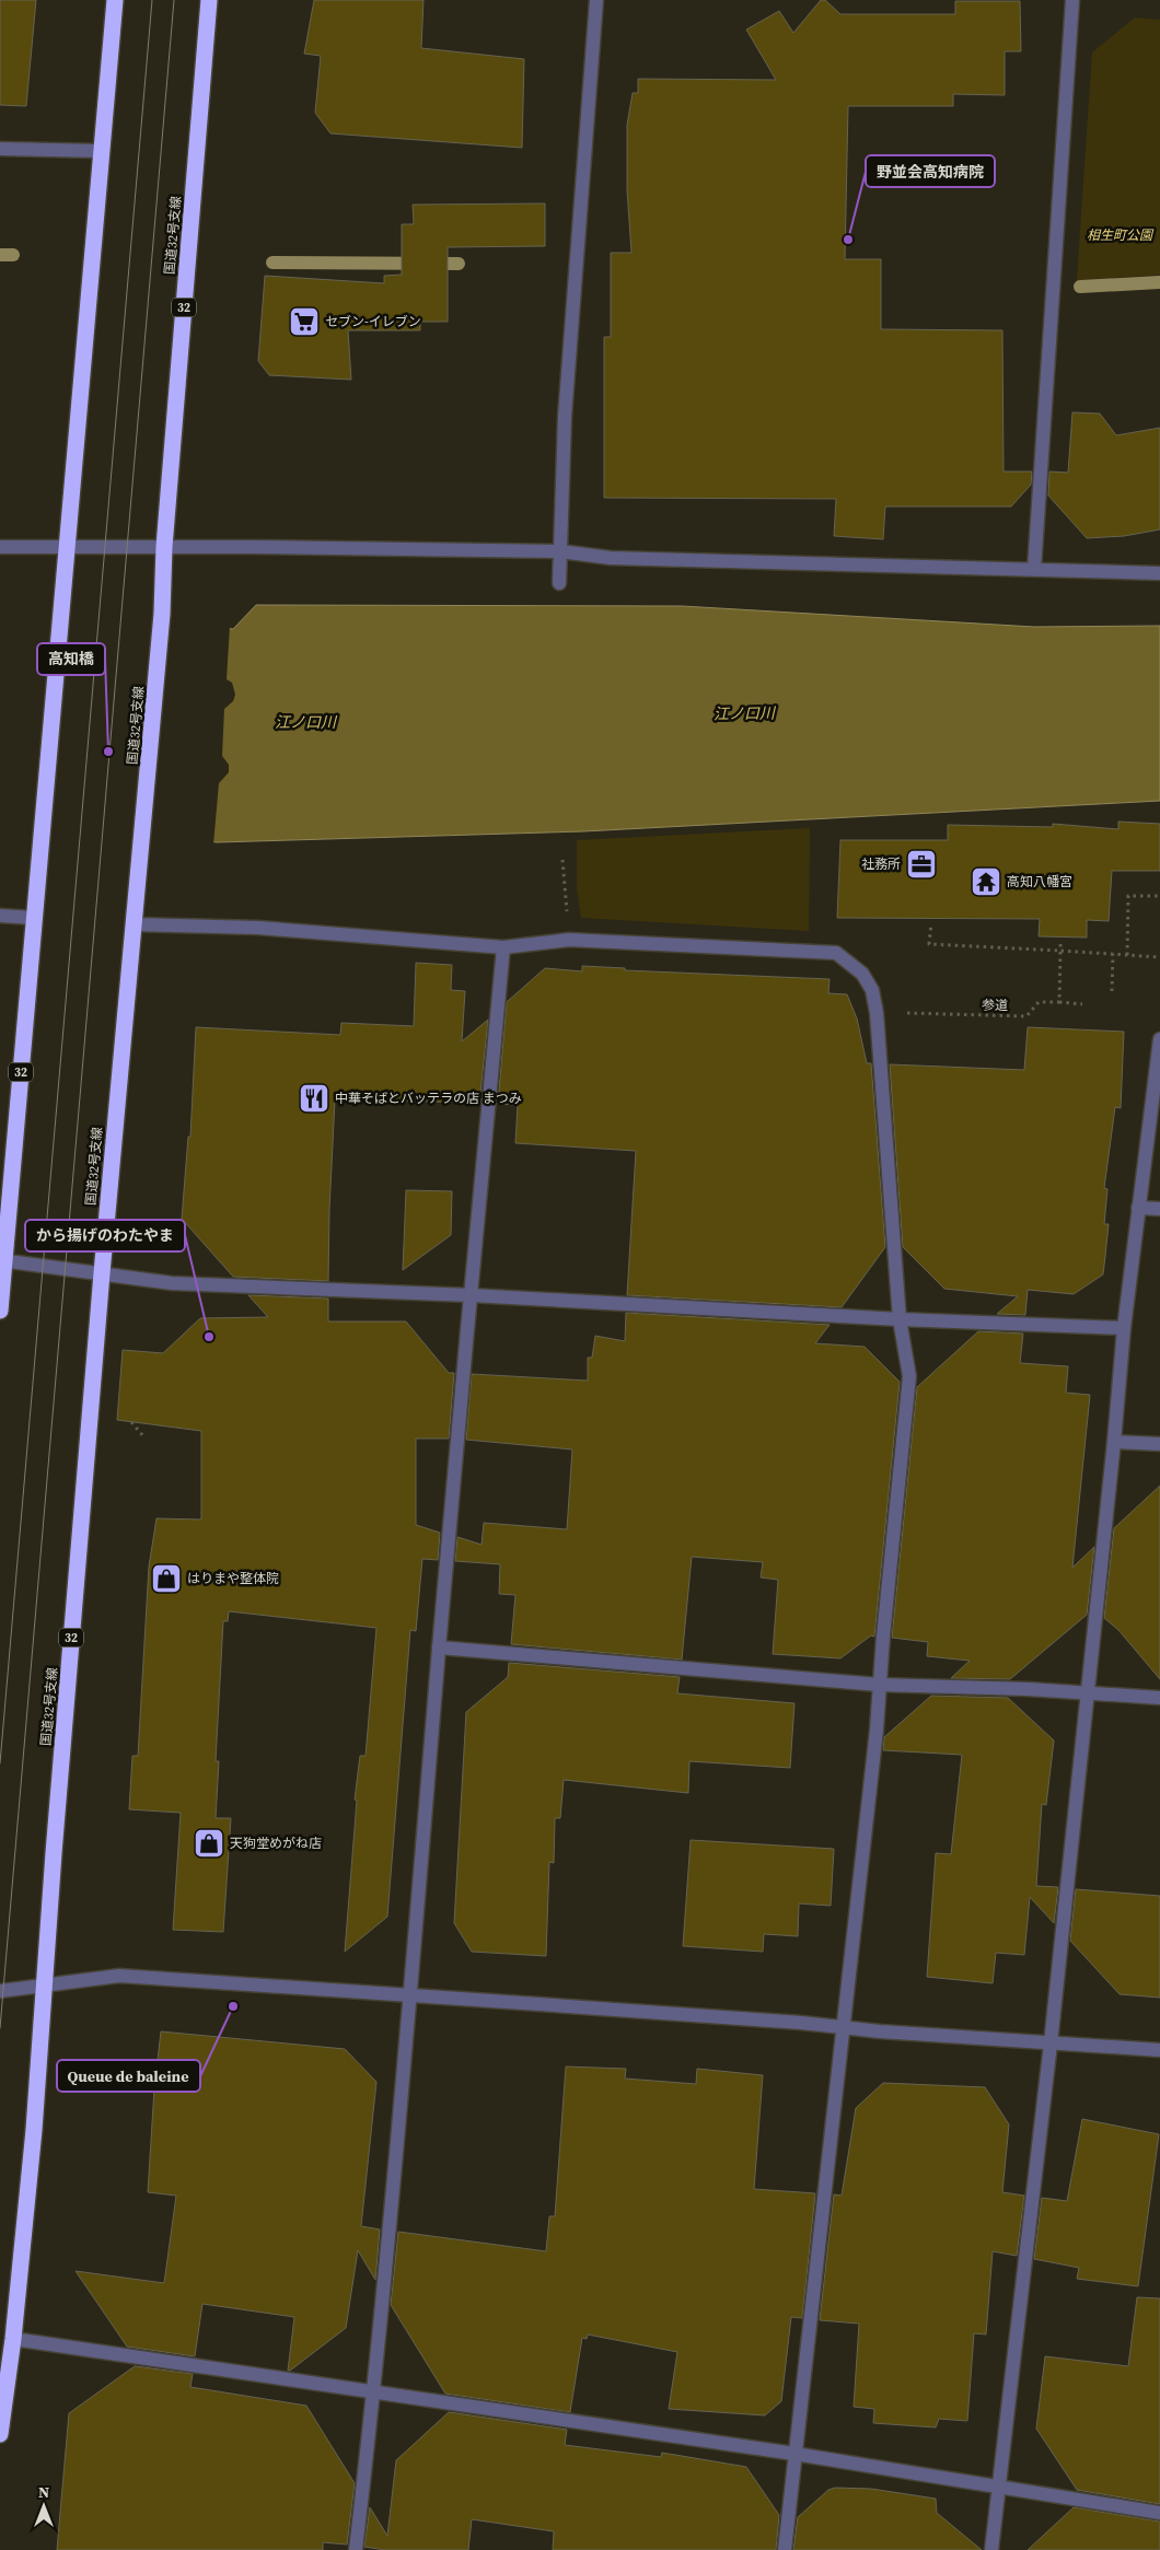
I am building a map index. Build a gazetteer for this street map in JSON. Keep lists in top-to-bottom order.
{
  "streets": {
    "highway": ["国道32号支線", "32"],
    "path": ["参道"]
  },
  "water": ["江ノ口川"],
  "parks": ["相生町公園"],
  "places": {
    "other": [
      "野並会高知病院",
      "高知橋",
      "から揚げのわたやま",
      "Queue de baleine"
    ],
    "supermarket": ["セブン-イレブン"],
    "office": ["社務所"],
    "temple": ["高知八幡宮"],
    "restaurant": ["中華そばとバッテラの店 まつみ"],
    "shop": ["はりまや整体院", "天狗堂めがね店"]
  },
  "north": "top"
}
